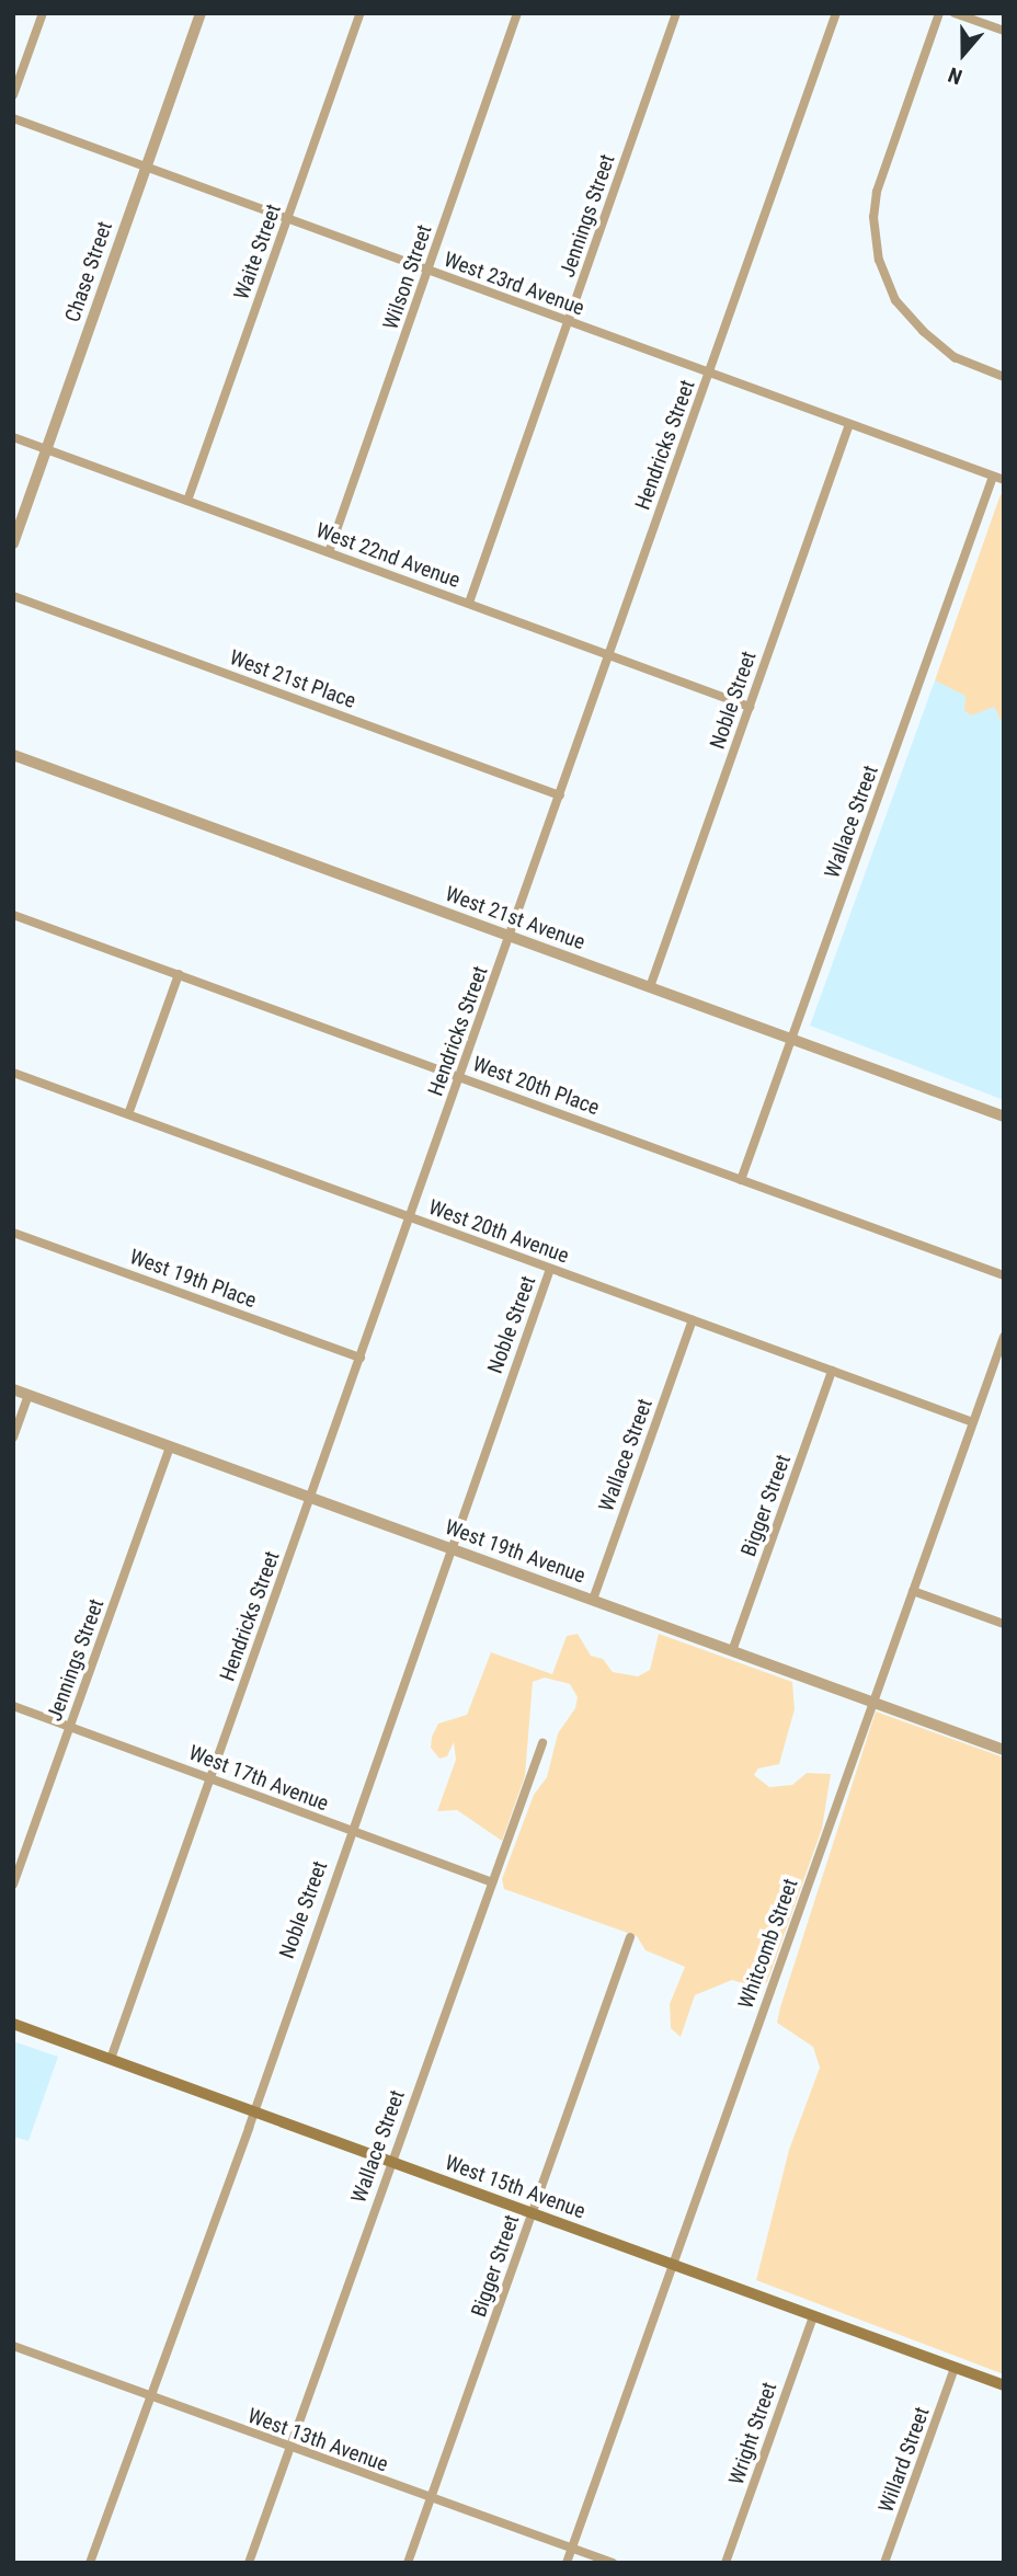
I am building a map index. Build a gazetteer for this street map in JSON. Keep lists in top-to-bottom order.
{
  "streets": {
    "main road": ["West 15th Avenue"],
    "street": [
      "Jennings Street",
      "Waite Street",
      "Chase Street",
      "Wilson Street",
      "West 23rd Avenue",
      "Hendricks Street",
      "West 22nd Avenue",
      "West 21st Place",
      "Noble Street",
      "Wallace Street",
      "West 21st Avenue",
      "West 20th Place",
      "West 20th Avenue",
      "West 19th Place",
      "Bigger Street",
      "West 19th Avenue",
      "West 17th Avenue",
      "Whitcomb Street",
      "Wright Street",
      "West 13th Avenue",
      "Willard Street"
    ]
  },
  "crossings": [
    ["Jennings Street", "West 23rd Avenue"],
    ["Jennings Street", "West 22nd Avenue"],
    ["Jennings Street", "West 19th Avenue"],
    ["Jennings Street", "West 17th Avenue"],
    ["Waite Street", "West 23rd Avenue"],
    ["Waite Street", "West 22nd Avenue"],
    ["Chase Street", "West 23rd Avenue"],
    ["Chase Street", "West 22nd Avenue"],
    ["Wilson Street", "West 23rd Avenue"],
    ["Wilson Street", "West 22nd Avenue"],
    ["West 23rd Avenue", "Hendricks Street"],
    ["West 23rd Avenue", "Noble Street"],
    ["West 23rd Avenue", "Wallace Street"],
    ["Hendricks Street", "West 22nd Avenue"],
    ["Hendricks Street", "West 21st Place"],
    ["Hendricks Street", "West 21st Avenue"],
    ["Hendricks Street", "West 20th Place"],
    ["Hendricks Street", "West 20th Avenue"],
    ["Hendricks Street", "West 19th Place"],
    ["Hendricks Street", "West 19th Avenue"],
    ["Hendricks Street", "West 17th Avenue"],
    ["Hendricks Street", "West 15th Avenue"],
    ["West 22nd Avenue", "Noble Street"],
    ["Noble Street", "West 21st Avenue"],
    ["Noble Street", "West 20th Avenue"],
    ["Noble Street", "West 19th Avenue"],
    ["Noble Street", "West 17th Avenue"],
    ["Noble Street", "West 15th Avenue"],
    ["Noble Street", "West 13th Avenue"],
    ["Wallace Street", "West 21st Avenue"],
    ["Wallace Street", "West 20th Place"],
    ["Wallace Street", "West 20th Avenue"],
    ["Wallace Street", "West 19th Avenue"],
    ["Wallace Street", "West 17th Avenue"],
    ["Wallace Street", "West 15th Avenue"],
    ["Wallace Street", "West 13th Avenue"],
    ["West 20th Avenue", "Bigger Street"],
    ["West 20th Avenue", "Whitcomb Street"],
    ["Bigger Street", "West 19th Avenue"],
    ["Bigger Street", "West 15th Avenue"],
    ["Bigger Street", "West 13th Avenue"],
    ["West 19th Avenue", "Whitcomb Street"],
    ["Whitcomb Street", "West 15th Avenue"],
    ["Whitcomb Street", "West 13th Avenue"],
    ["West 15th Avenue", "Wright Street"],
    ["West 15th Avenue", "Willard Street"]
  ],
  "north": "bottom"
}
